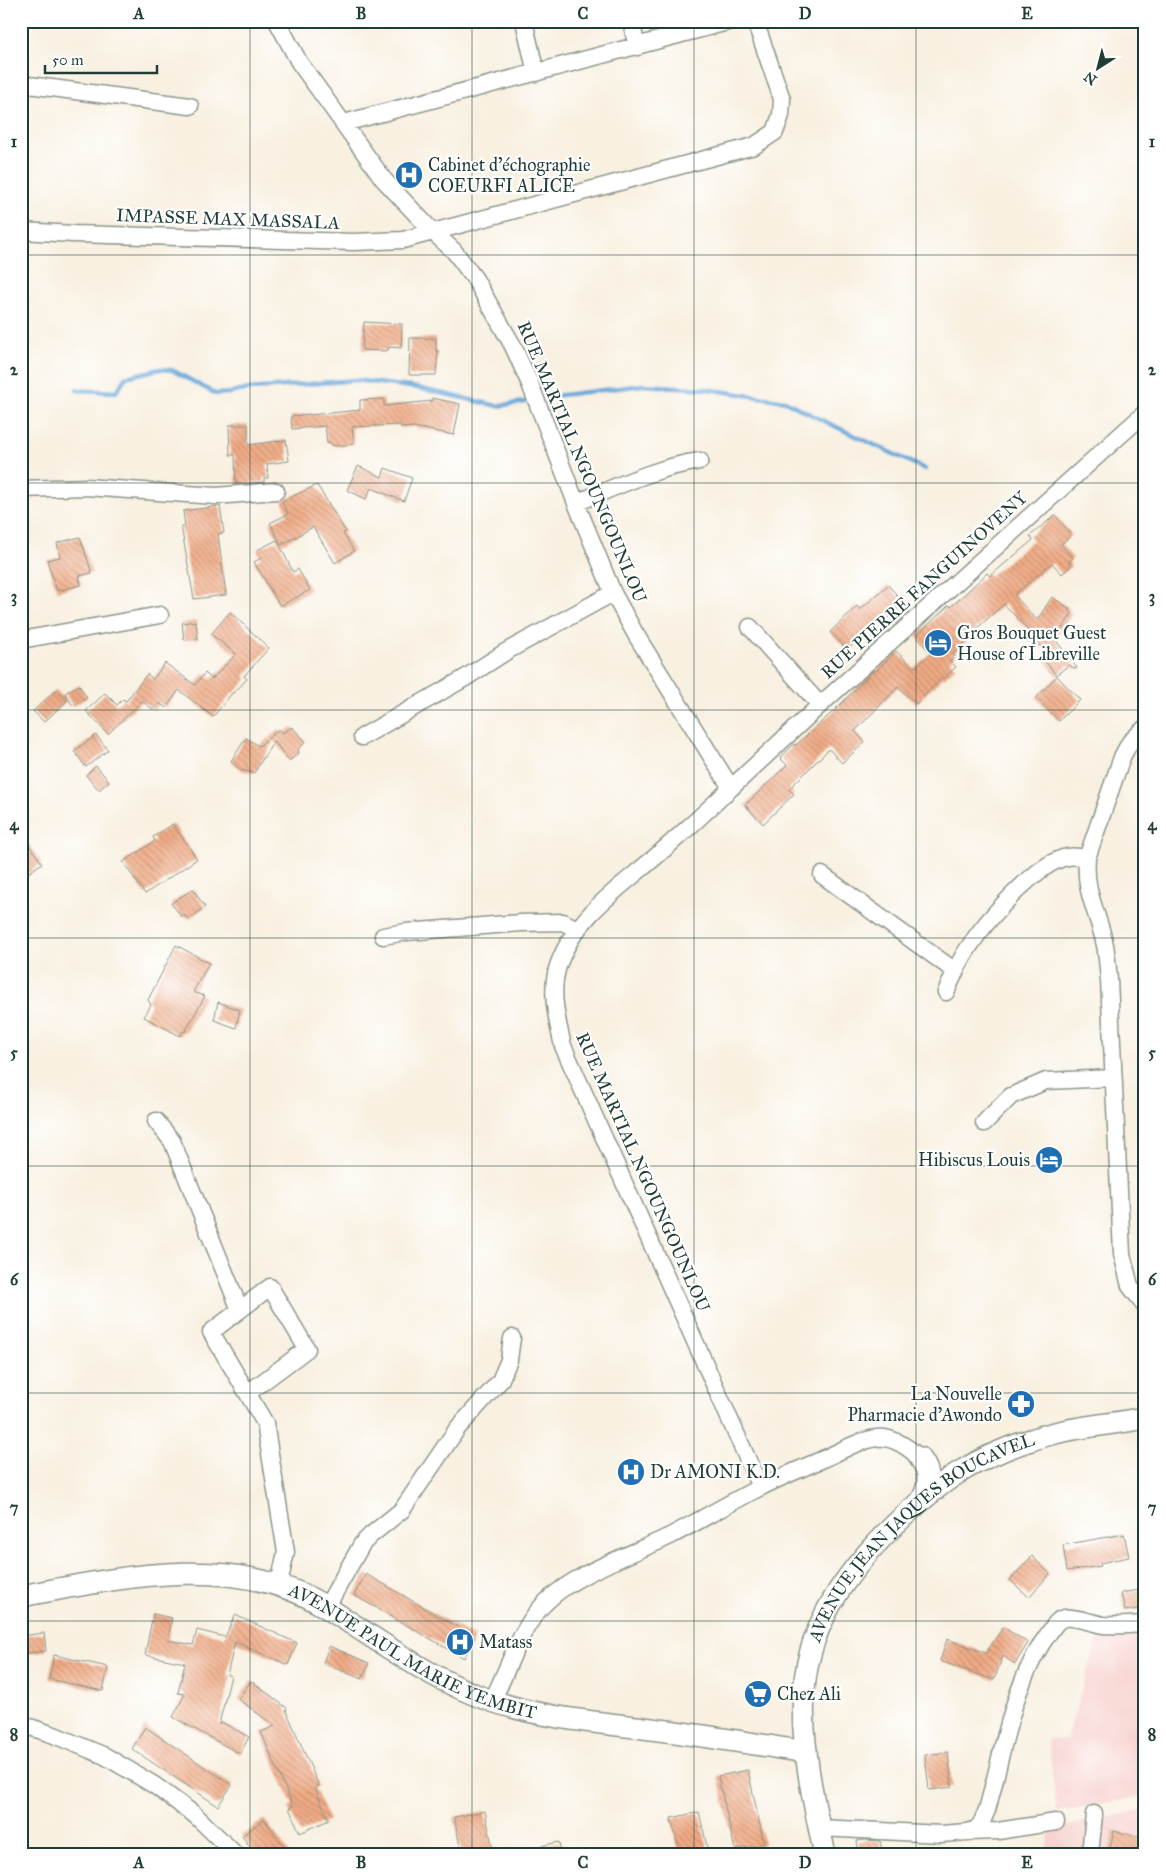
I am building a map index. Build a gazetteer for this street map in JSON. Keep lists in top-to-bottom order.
{
  "streets": {
    "main road": ["AVENUE JEAN JAQUES BOUCAVEL", "AVENUE PAUL MARIE YEMBIT"],
    "street": ["IMPASSE MAX MASSALA", "RUE MARTIAL NGOUNGOUNLOU", "RUE PIERRE FANGUINOVENY"]
  },
  "crossings": [
    ["IMPASSE MAX MASSALA", "RUE MARTIAL NGOUNGOUNLOU"],
    ["RUE MARTIAL NGOUNGOUNLOU", "RUE PIERRE FANGUINOVENY"],
    ["AVENUE JEAN JAQUES BOUCAVEL", "AVENUE PAUL MARIE YEMBIT"]
  ],
  "places": {
    "hospital": ["Cabinet d'échographie COEURFI ALICE", "Dr AMONI K.D.", "Matass"],
    "hotel": ["Gros Bouquet Guest House of Libreville", "Hibiscus Louis"],
    "pharmacy": ["La Nouvelle Pharmacie d'Awondo"],
    "supermarket": ["Chez Ali"]
  },
  "scale_bar": "50 m",
  "north": "bottom left",
  "grid": {
    "columns": [
      "A",
      "B",
      "C",
      "D",
      "E"
    ],
    "rows": [
      "1",
      "2",
      "3",
      "4",
      "5",
      "6",
      "7",
      "8"
    ]
  }
}
